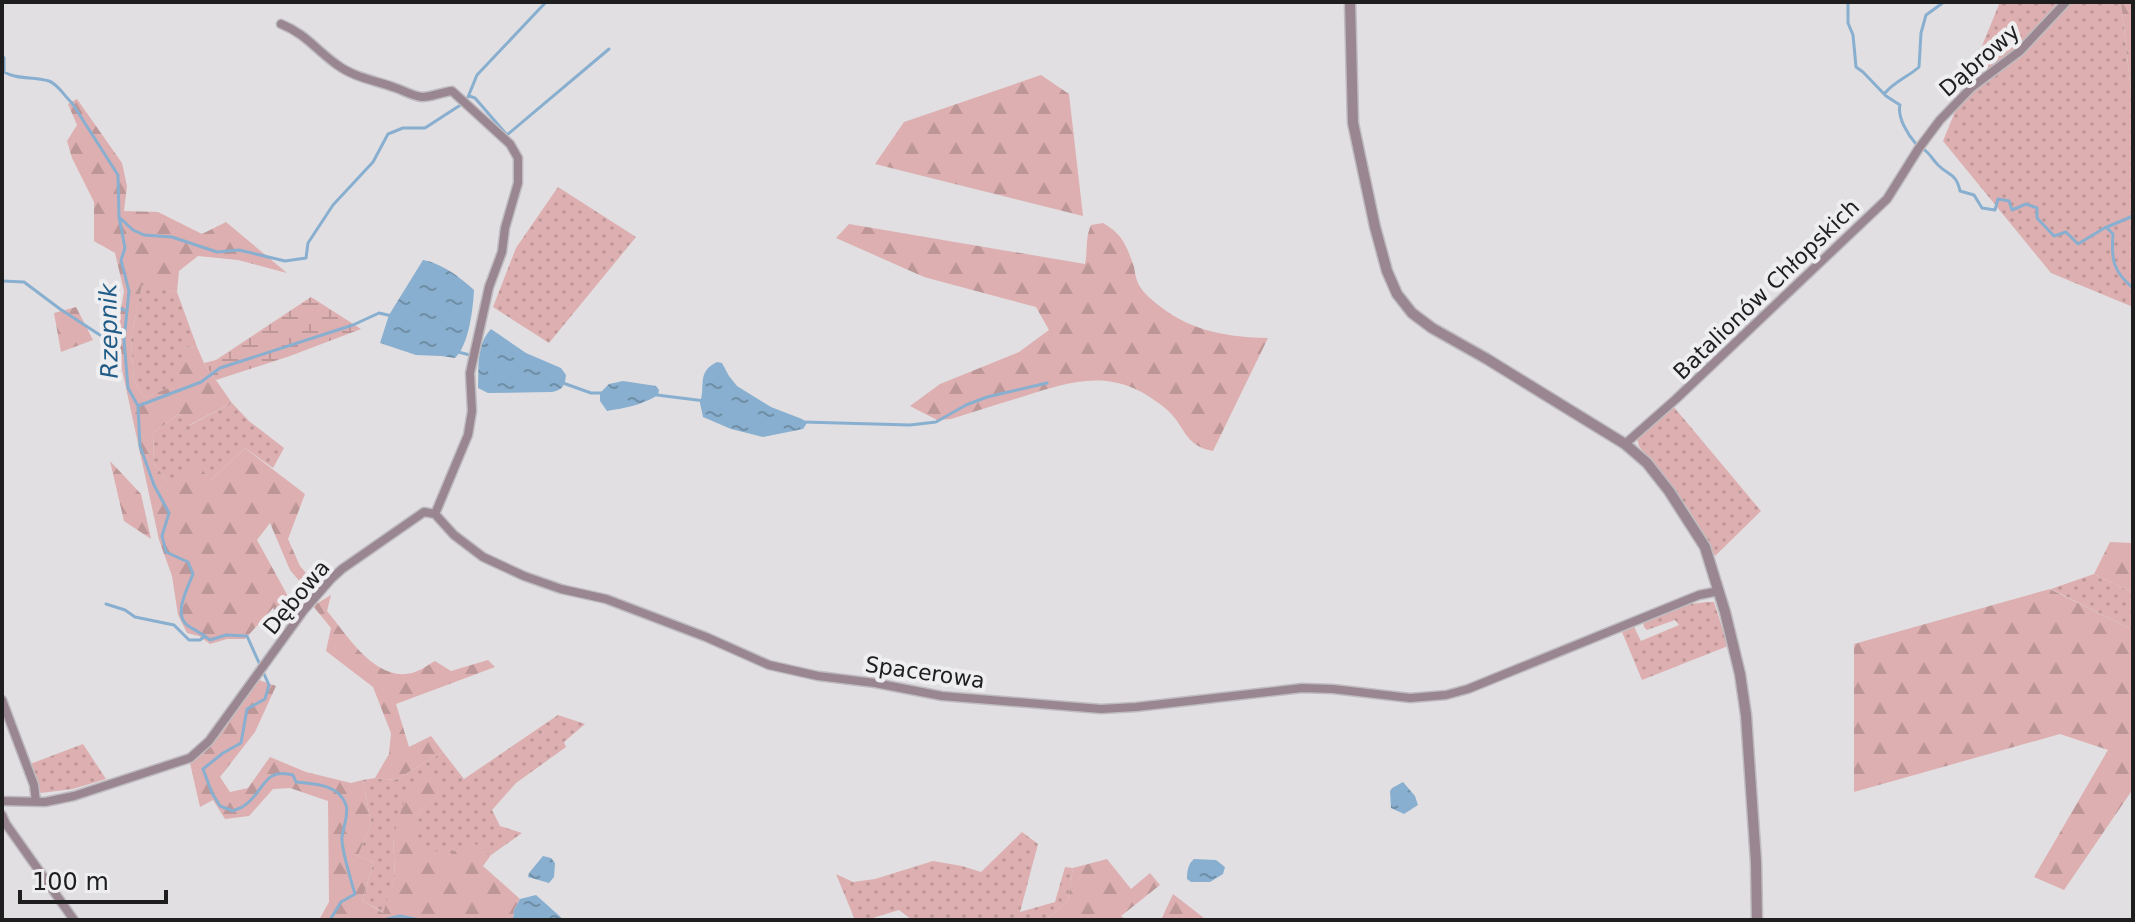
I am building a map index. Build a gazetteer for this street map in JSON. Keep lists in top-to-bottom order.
{
  "streets": {
    "street": [
      "Dąbrowy",
      "Batalionów Chłopskich",
      "Dębowa",
      "Spacerowa"
    ]
  },
  "crossings": [
    ["Dąbrowy", "Batalionów Chłopskich"],
    ["Dębowa", "Spacerowa"]
  ],
  "water": ["Rzepnik"],
  "scale_bar": "100 m"
}
